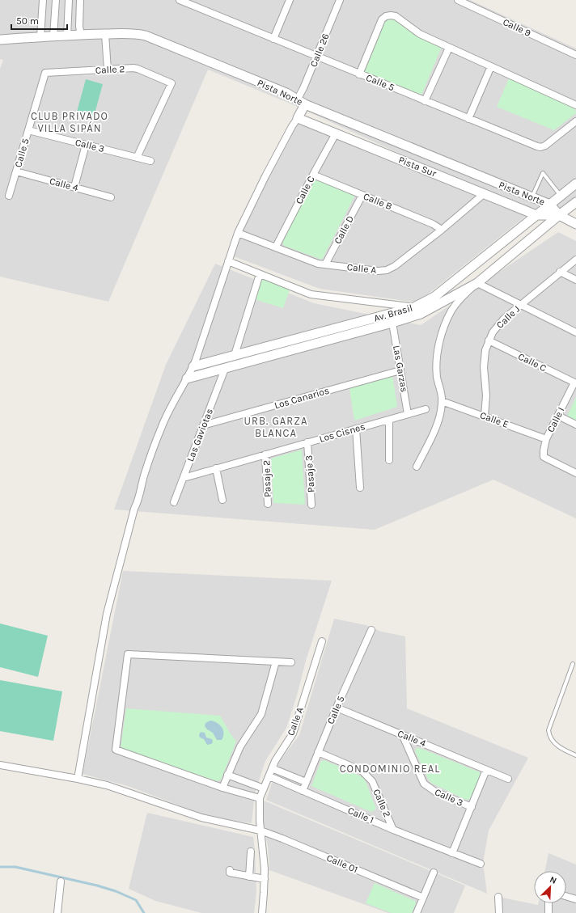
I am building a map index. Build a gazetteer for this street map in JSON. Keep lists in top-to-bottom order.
{
  "streets": {
    "street": [
      "Calle 9",
      "Calle 26",
      "Calle 2",
      "Calle 5",
      "Pista Norte",
      "Calle 3",
      "Pista Sur",
      "Calle 4",
      "Calle C",
      "Calle B",
      "Calle D",
      "Calle A",
      "Av. Brasil",
      "Calle J",
      "Las Garzas",
      "Los Canarios",
      "Calle E",
      "Calle I",
      "Los Cisnes",
      "Las Gaviotas",
      "Pasaje 3",
      "Pasaje 2",
      "Calle 1",
      "Calle 01"
    ]
  },
  "crossings": [
    ["Calle 26", "Calle 5"],
    ["Calle 26", "Pista Norte"],
    ["Calle 2", "Calle 5"],
    ["Calle 2", "Calle 3"],
    ["Calle 2", "Calle 1"],
    ["Calle 5", "Calle 3"],
    ["Calle 5", "Calle 4"],
    ["Calle 5", "Calle 1"],
    ["Pista Norte", "Av. Brasil"],
    ["Calle 3", "Calle 4"],
    ["Pista Sur", "Calle C"],
    ["Pista Sur", "Calle A"],
    ["Pista Sur", "Av. Brasil"],
    ["Calle C", "Calle B"],
    ["Calle C", "Calle A"],
    ["Calle C", "Calle J"],
    ["Calle C", "Calle I"],
    ["Calle B", "Calle D"],
    ["Calle B", "Calle A"],
    ["Calle D", "Calle A"],
    ["Calle A", "Calle 1"],
    ["Av. Brasil", "Las Garzas"],
    ["Av. Brasil", "Las Gaviotas"],
    ["Calle J", "Calle E"],
    ["Las Garzas", "Los Canarios"],
    ["Las Garzas", "Los Cisnes"],
    ["Los Canarios", "Las Gaviotas"],
    ["Calle E", "Calle I"],
    ["Los Cisnes", "Las Gaviotas"],
    ["Los Cisnes", "Pasaje 3"],
    ["Los Cisnes", "Pasaje 2"]
  ],
  "districts": ["CLUB PRIVADO VILLA SIPÁN", "URB. GARZA BLANCA", "CONDOMINIO REAL"],
  "scale_bar": "50 m",
  "north": "top right"
}
